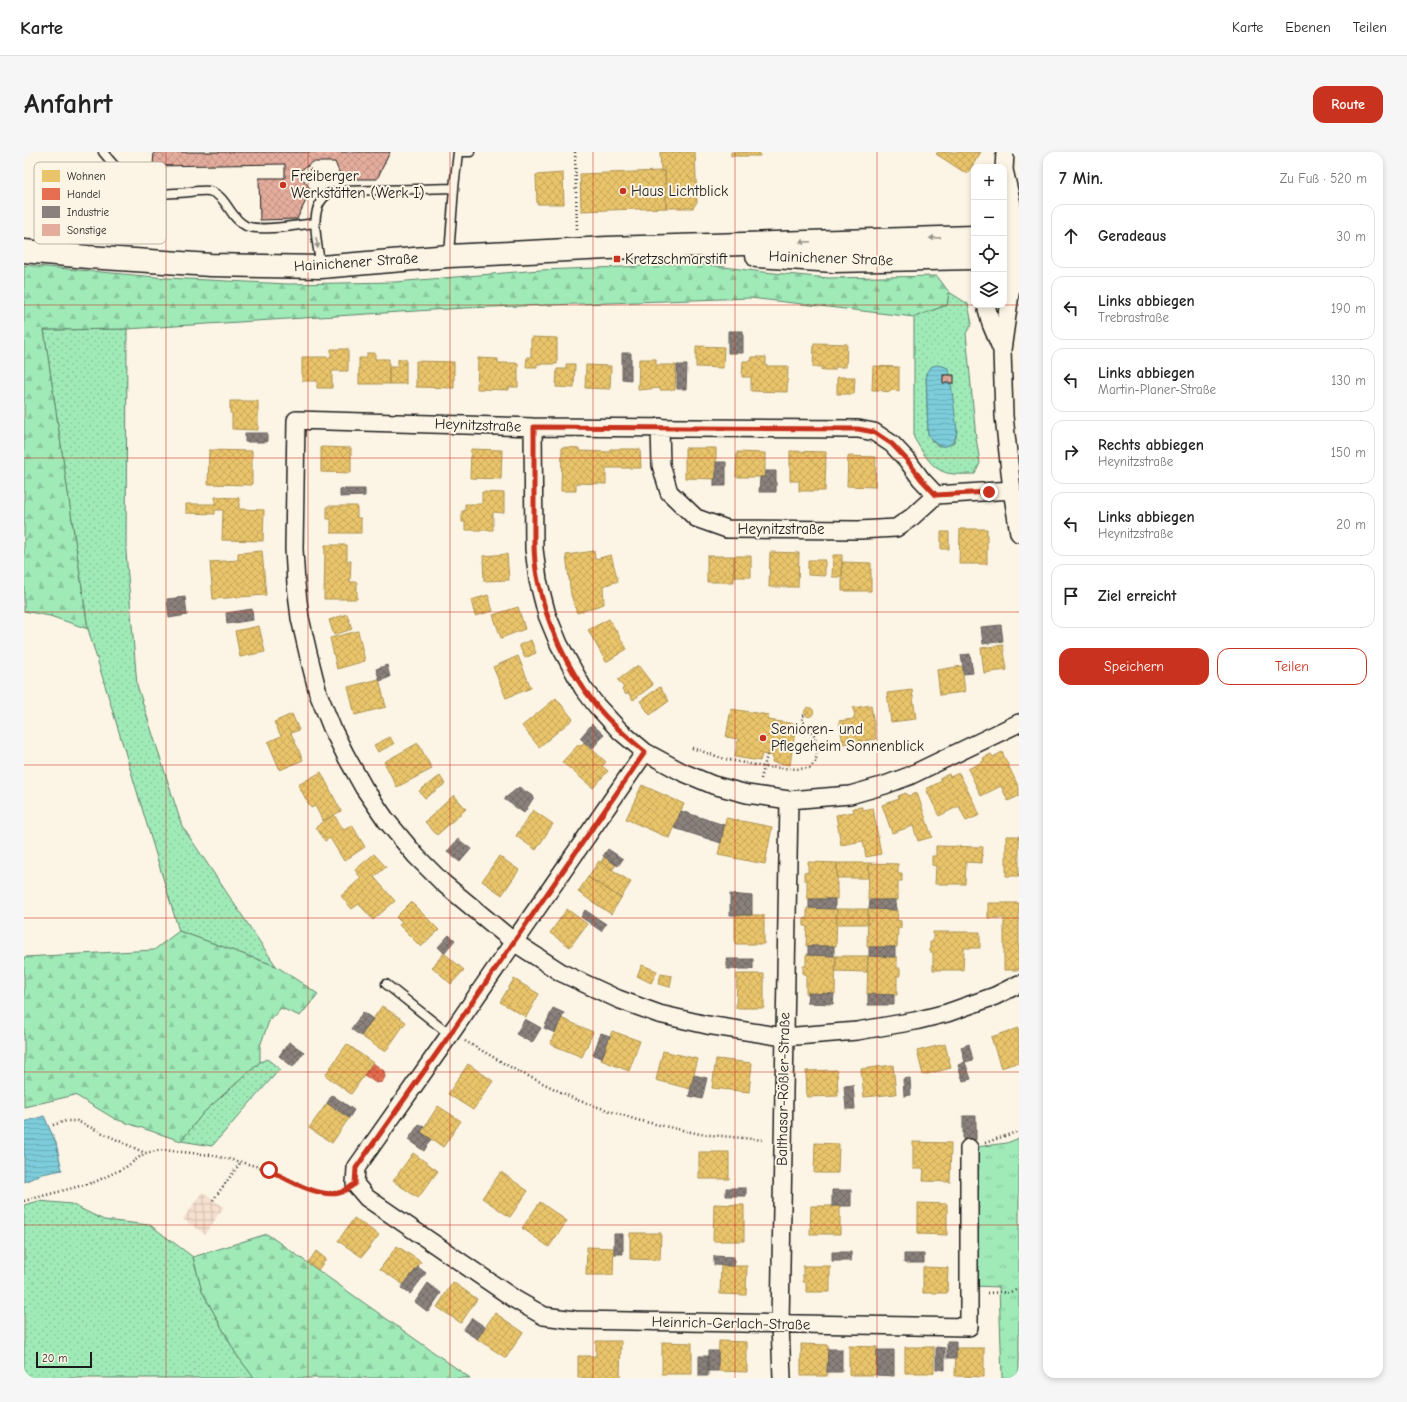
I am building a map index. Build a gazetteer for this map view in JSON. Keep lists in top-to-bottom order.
{
  "streets": {
    "main road": ["Hainichener Straße"],
    "street": ["Heynitzstraße", "Balthasar-Rößler-Straße", "Heinrich-Gerlach-Straße"]
  },
  "crossings": [
    ["Balthasar-Rößler-Straße", "Heinrich-Gerlach-Straße"]
  ],
  "places": {
    "other": ["Freiberger Werkstätten (Werk I)", "Haus Lichtblick", "Senioren- und Pflegeheim Sonnenblick"],
    "transit": ["Kretzschmarstift"]
  },
  "legend": [
    "Wohnen",
    "Handel",
    "Industrie",
    "Sonstige"
  ],
  "scale_bar": "20 m",
  "page": {
    "header": "Karte",
    "nav": ["Karte", "Ebenen", "Teilen"],
    "buttons": [
      "Route",
      ["Speichern", "Teilen"]
    ],
    "title": "Anfahrt",
    "heading": ["7 Min.", "Zu Fuß · 520 m"],
    "map_buttons": ["+", "−"],
    "list": [
      ["Geradeaus", "30 m"],
      ["Links abbiegen", "Trebrastraße", "190 m"],
      ["Links abbiegen", "Martin-Planer-Straße", "130 m"],
      ["Rechts abbiegen", "Heynitzstraße", "150 m"],
      ["Links abbiegen", "Heynitzstraße", "20 m"],
      "Ziel erreicht"
    ],
    "scale": "20 m"
  }
}
